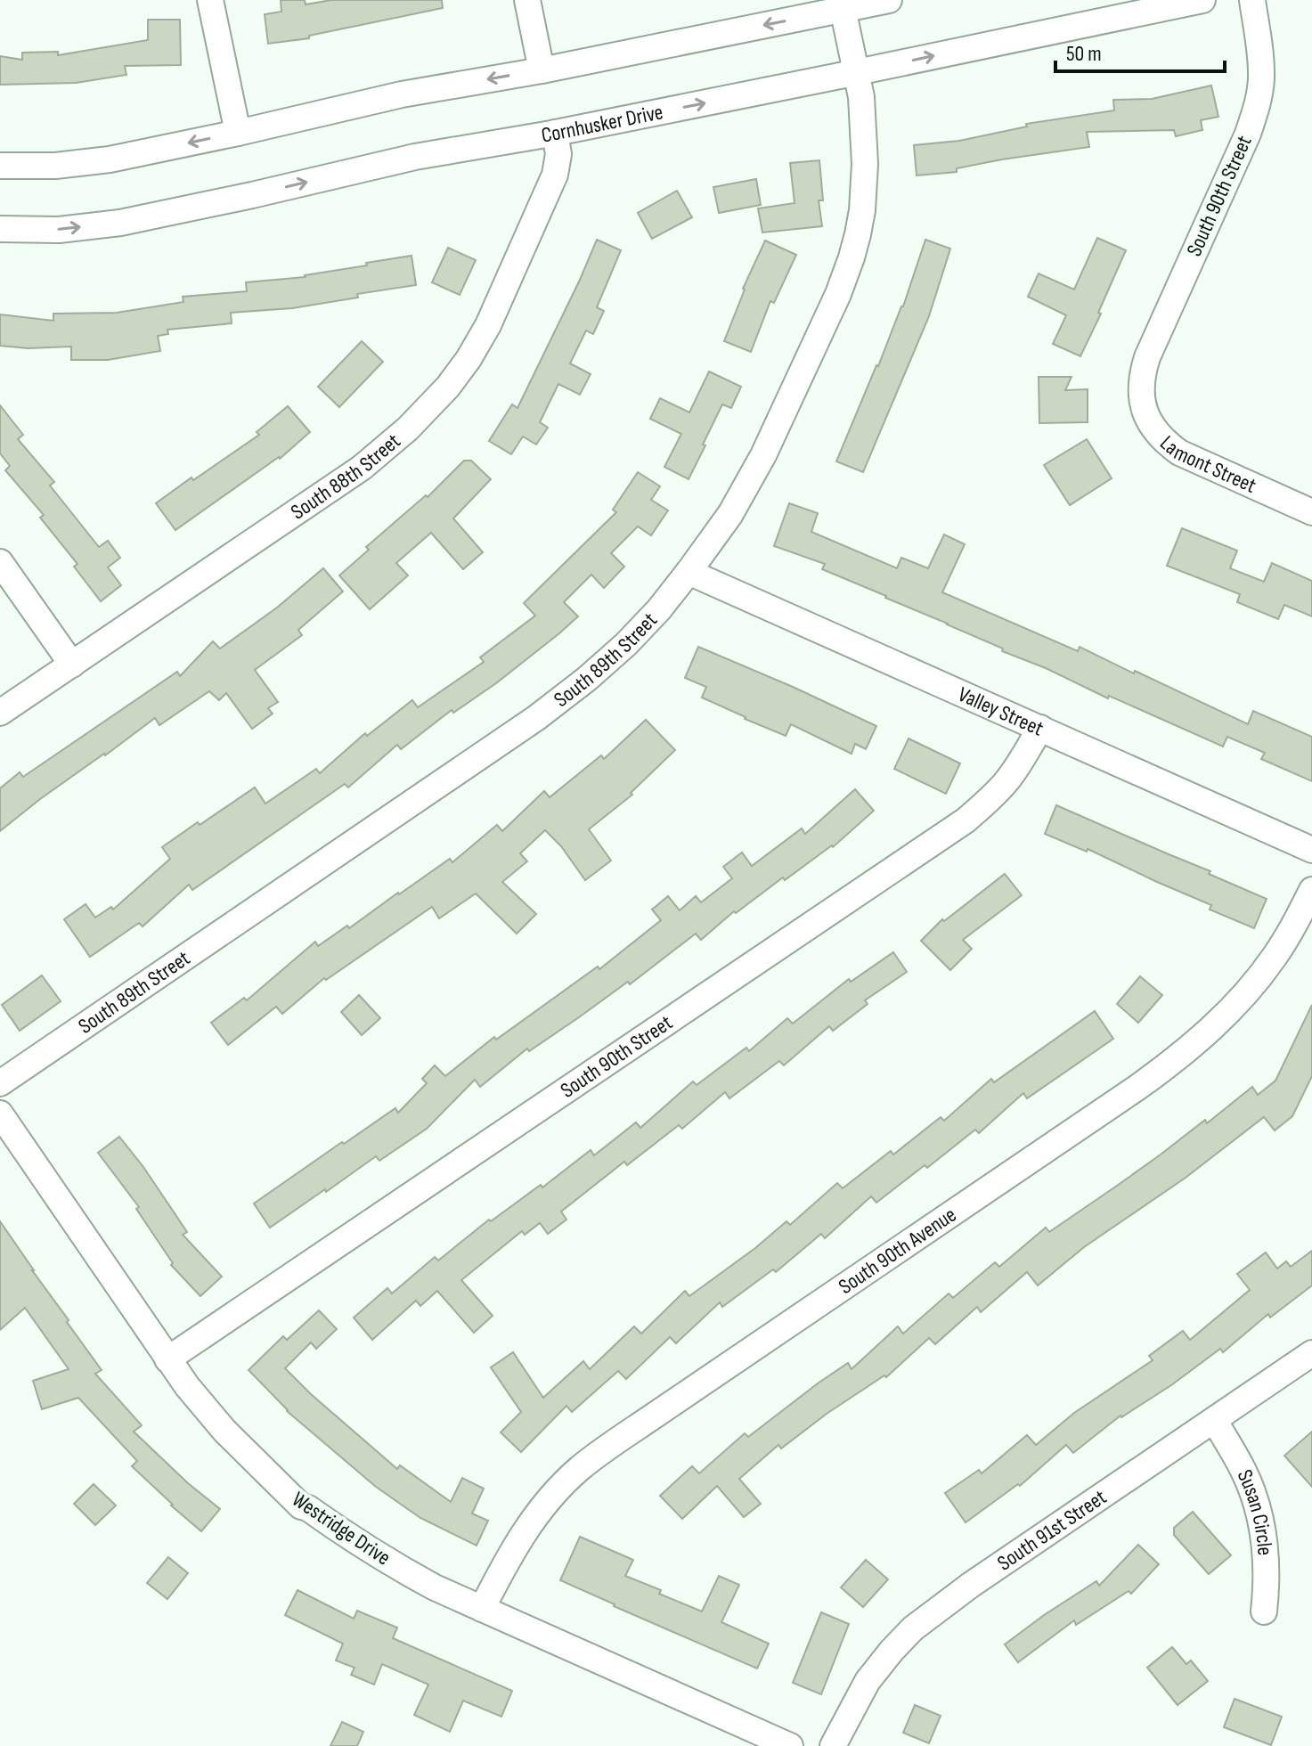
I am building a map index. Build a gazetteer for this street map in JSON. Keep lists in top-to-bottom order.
{
  "streets": {
    "street": [
      "Cornhusker Drive",
      "South 90th Street",
      "Lamont Street",
      "South 88th Street",
      "South 89th Street",
      "Valley Street",
      "South 90th Avenue",
      "Susan Circle",
      "Westridge Drive",
      "South 91st Street"
    ]
  },
  "crossings": [
    ["Cornhusker Drive", "South 88th Street"],
    ["Cornhusker Drive", "South 89th Street"],
    ["South 90th Street", "Lamont Street"],
    ["South 90th Street", "Valley Street"],
    ["South 90th Street", "Westridge Drive"],
    ["South 89th Street", "Valley Street"],
    ["South 90th Avenue", "Westridge Drive"],
    ["Susan Circle", "South 91st Street"]
  ],
  "scale_bar": "50 m"
}
